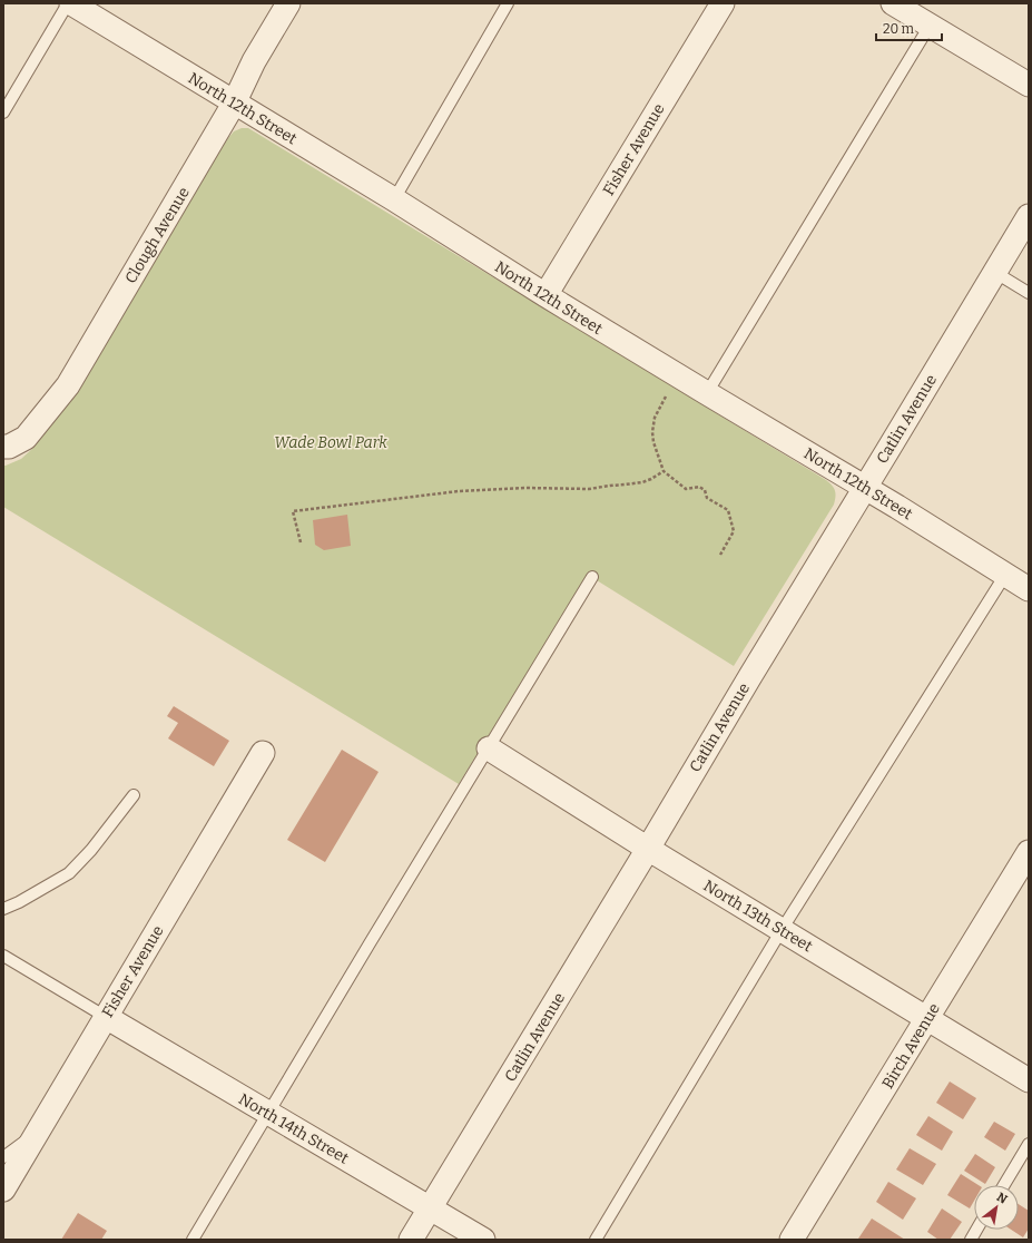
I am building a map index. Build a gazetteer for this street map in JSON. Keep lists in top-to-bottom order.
{
  "streets": {
    "street": [
      "North 12th Street",
      "Fisher Avenue",
      "Clough Avenue",
      "Catlin Avenue",
      "North 13th Street",
      "Birch Avenue",
      "North 14th Street"
    ]
  },
  "crossings": [
    ["North 12th Street", "Fisher Avenue"],
    ["North 12th Street", "Clough Avenue"],
    ["North 12th Street", "Catlin Avenue"],
    ["Fisher Avenue", "North 14th Street"],
    ["Catlin Avenue", "North 13th Street"],
    ["Catlin Avenue", "North 14th Street"],
    ["North 13th Street", "Birch Avenue"]
  ],
  "parks": ["Wade Bowl Park"],
  "scale_bar": "20 m",
  "north": "top right"
}
